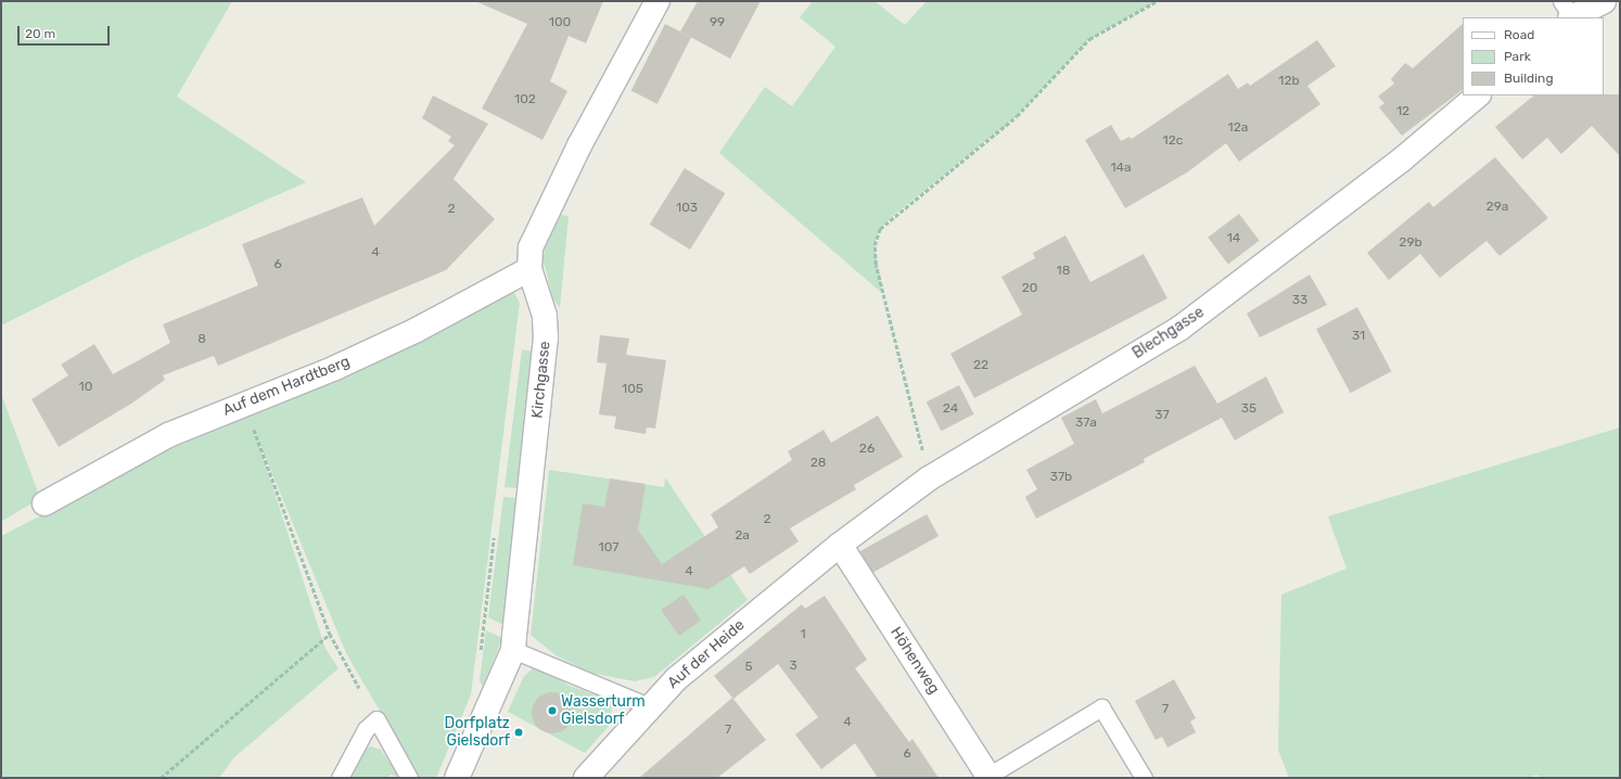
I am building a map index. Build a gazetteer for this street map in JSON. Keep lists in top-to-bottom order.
{
  "streets": {
    "street": [
      "Blechgasse",
      "Kirchgasse",
      "Auf dem Hardtberg",
      "Auf der Heide",
      "Höhenweg"
    ]
  },
  "crossings": [
    ["Blechgasse", "Auf der Heide"],
    ["Blechgasse", "Höhenweg"],
    ["Kirchgasse", "Auf dem Hardtberg"],
    ["Auf der Heide", "Höhenweg"]
  ],
  "places": ["Wasserturm Gielsdorf", "Dorfplatz Gielsdorf"],
  "house_numbers": [
    "100",
    "99",
    "12b",
    "102",
    "12",
    "12a",
    "12c",
    "14a",
    "29a",
    "103",
    "2",
    "14",
    "29b",
    "4",
    "6",
    "18",
    "20",
    "33",
    "31",
    "8",
    "22",
    "10",
    "105",
    "24",
    "35",
    "37",
    "37a",
    "26",
    "28",
    "37b",
    "2",
    "2a",
    "107",
    "4",
    "1",
    "3",
    "5",
    "7",
    "4",
    "7",
    "6"
  ],
  "legend": ["Road", "Park", "Building"],
  "scale_bar": "20 m"
}
